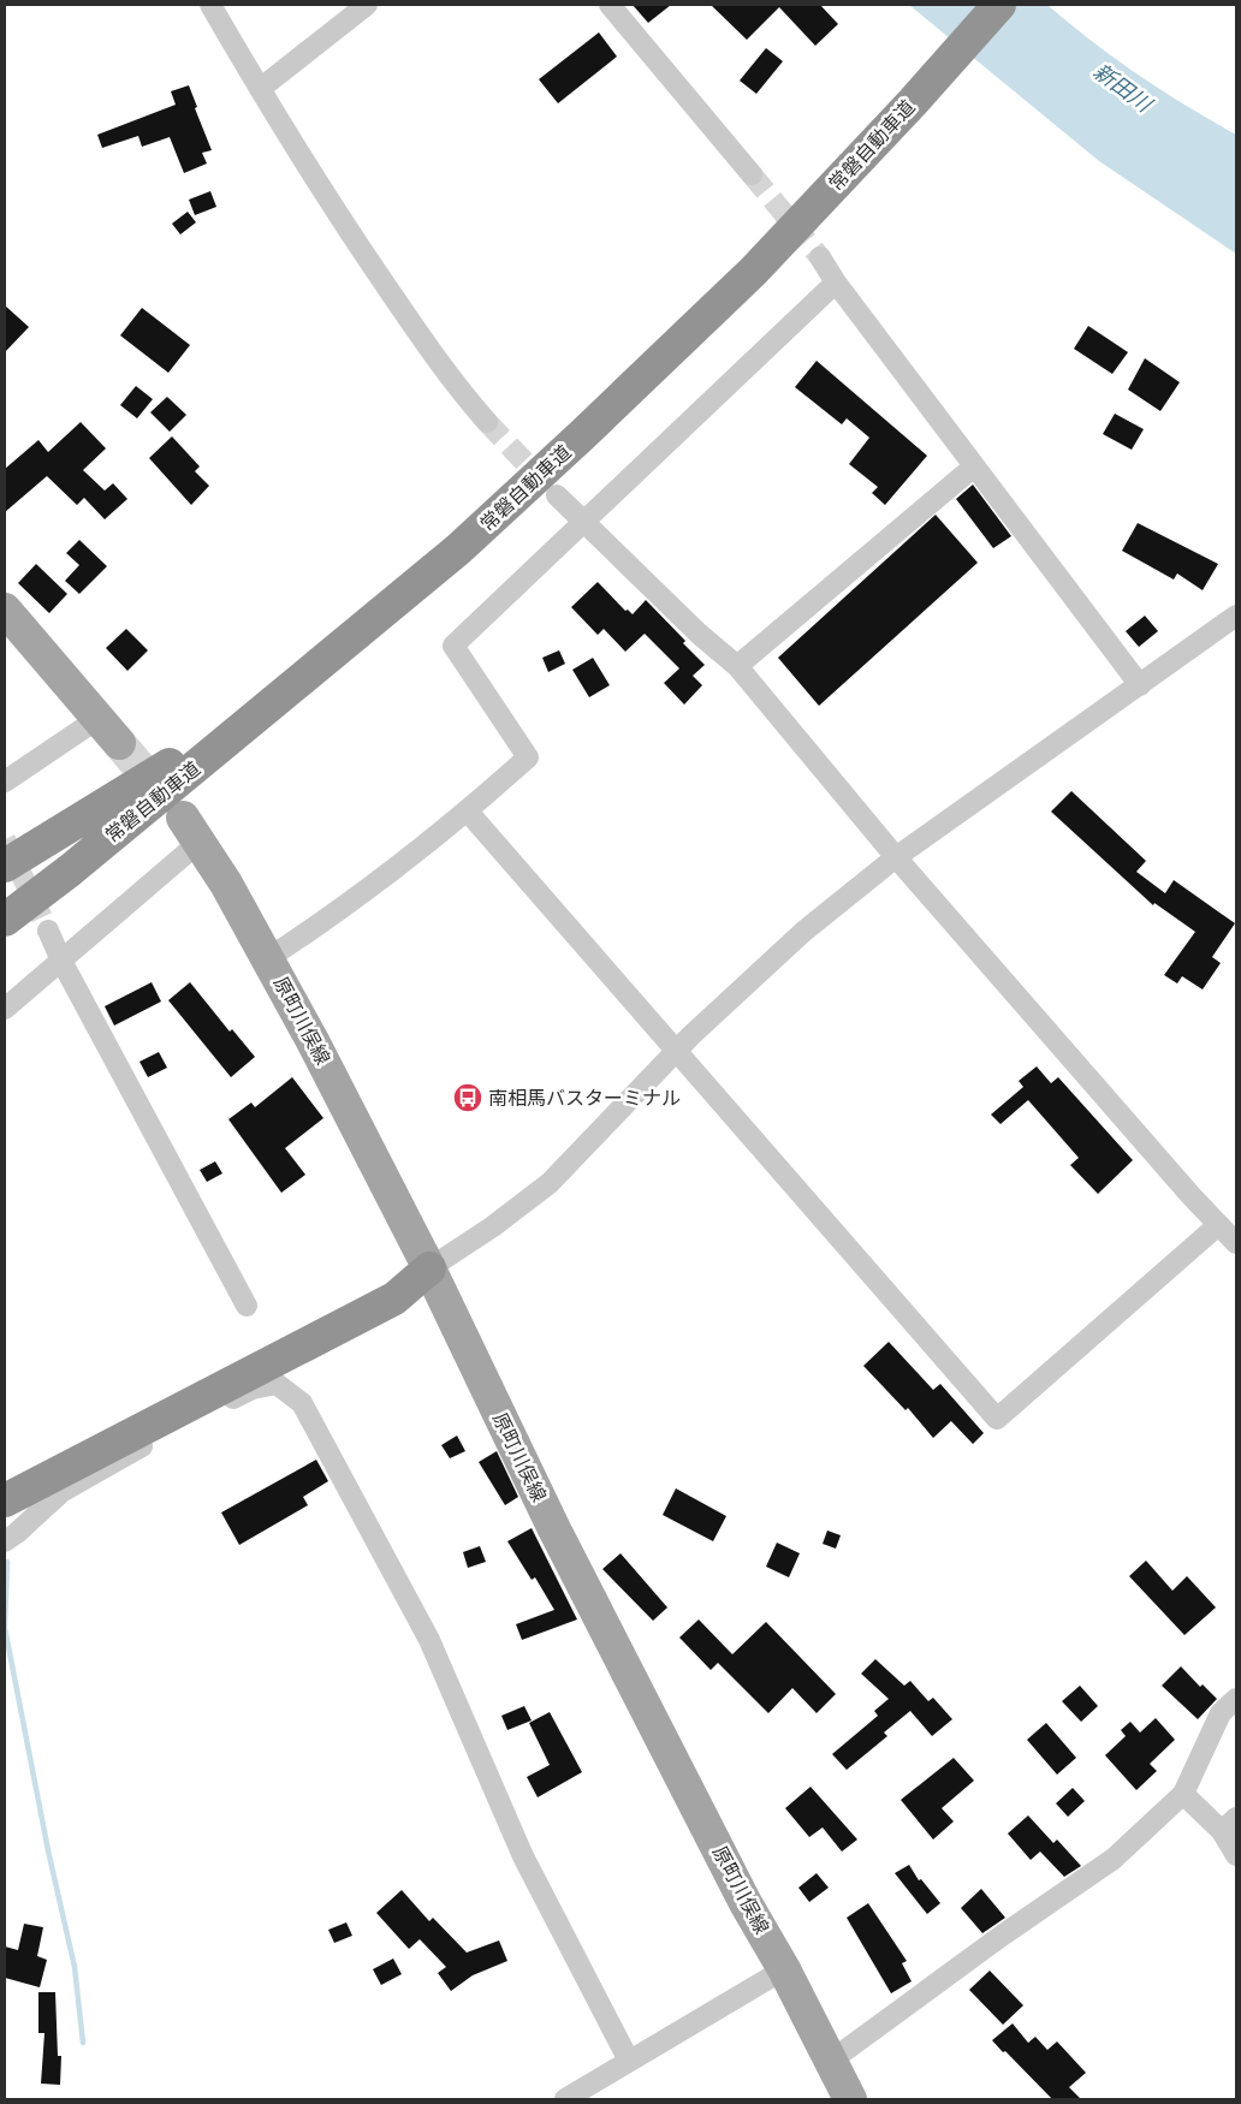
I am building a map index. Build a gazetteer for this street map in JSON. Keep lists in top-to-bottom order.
{
  "streets": {
    "highway": ["常磐自動車道"],
    "main road": ["原町川俣線"]
  },
  "water": ["新田川"],
  "places": {
    "bus stop": ["南相馬バスターミナル"]
  }
}
